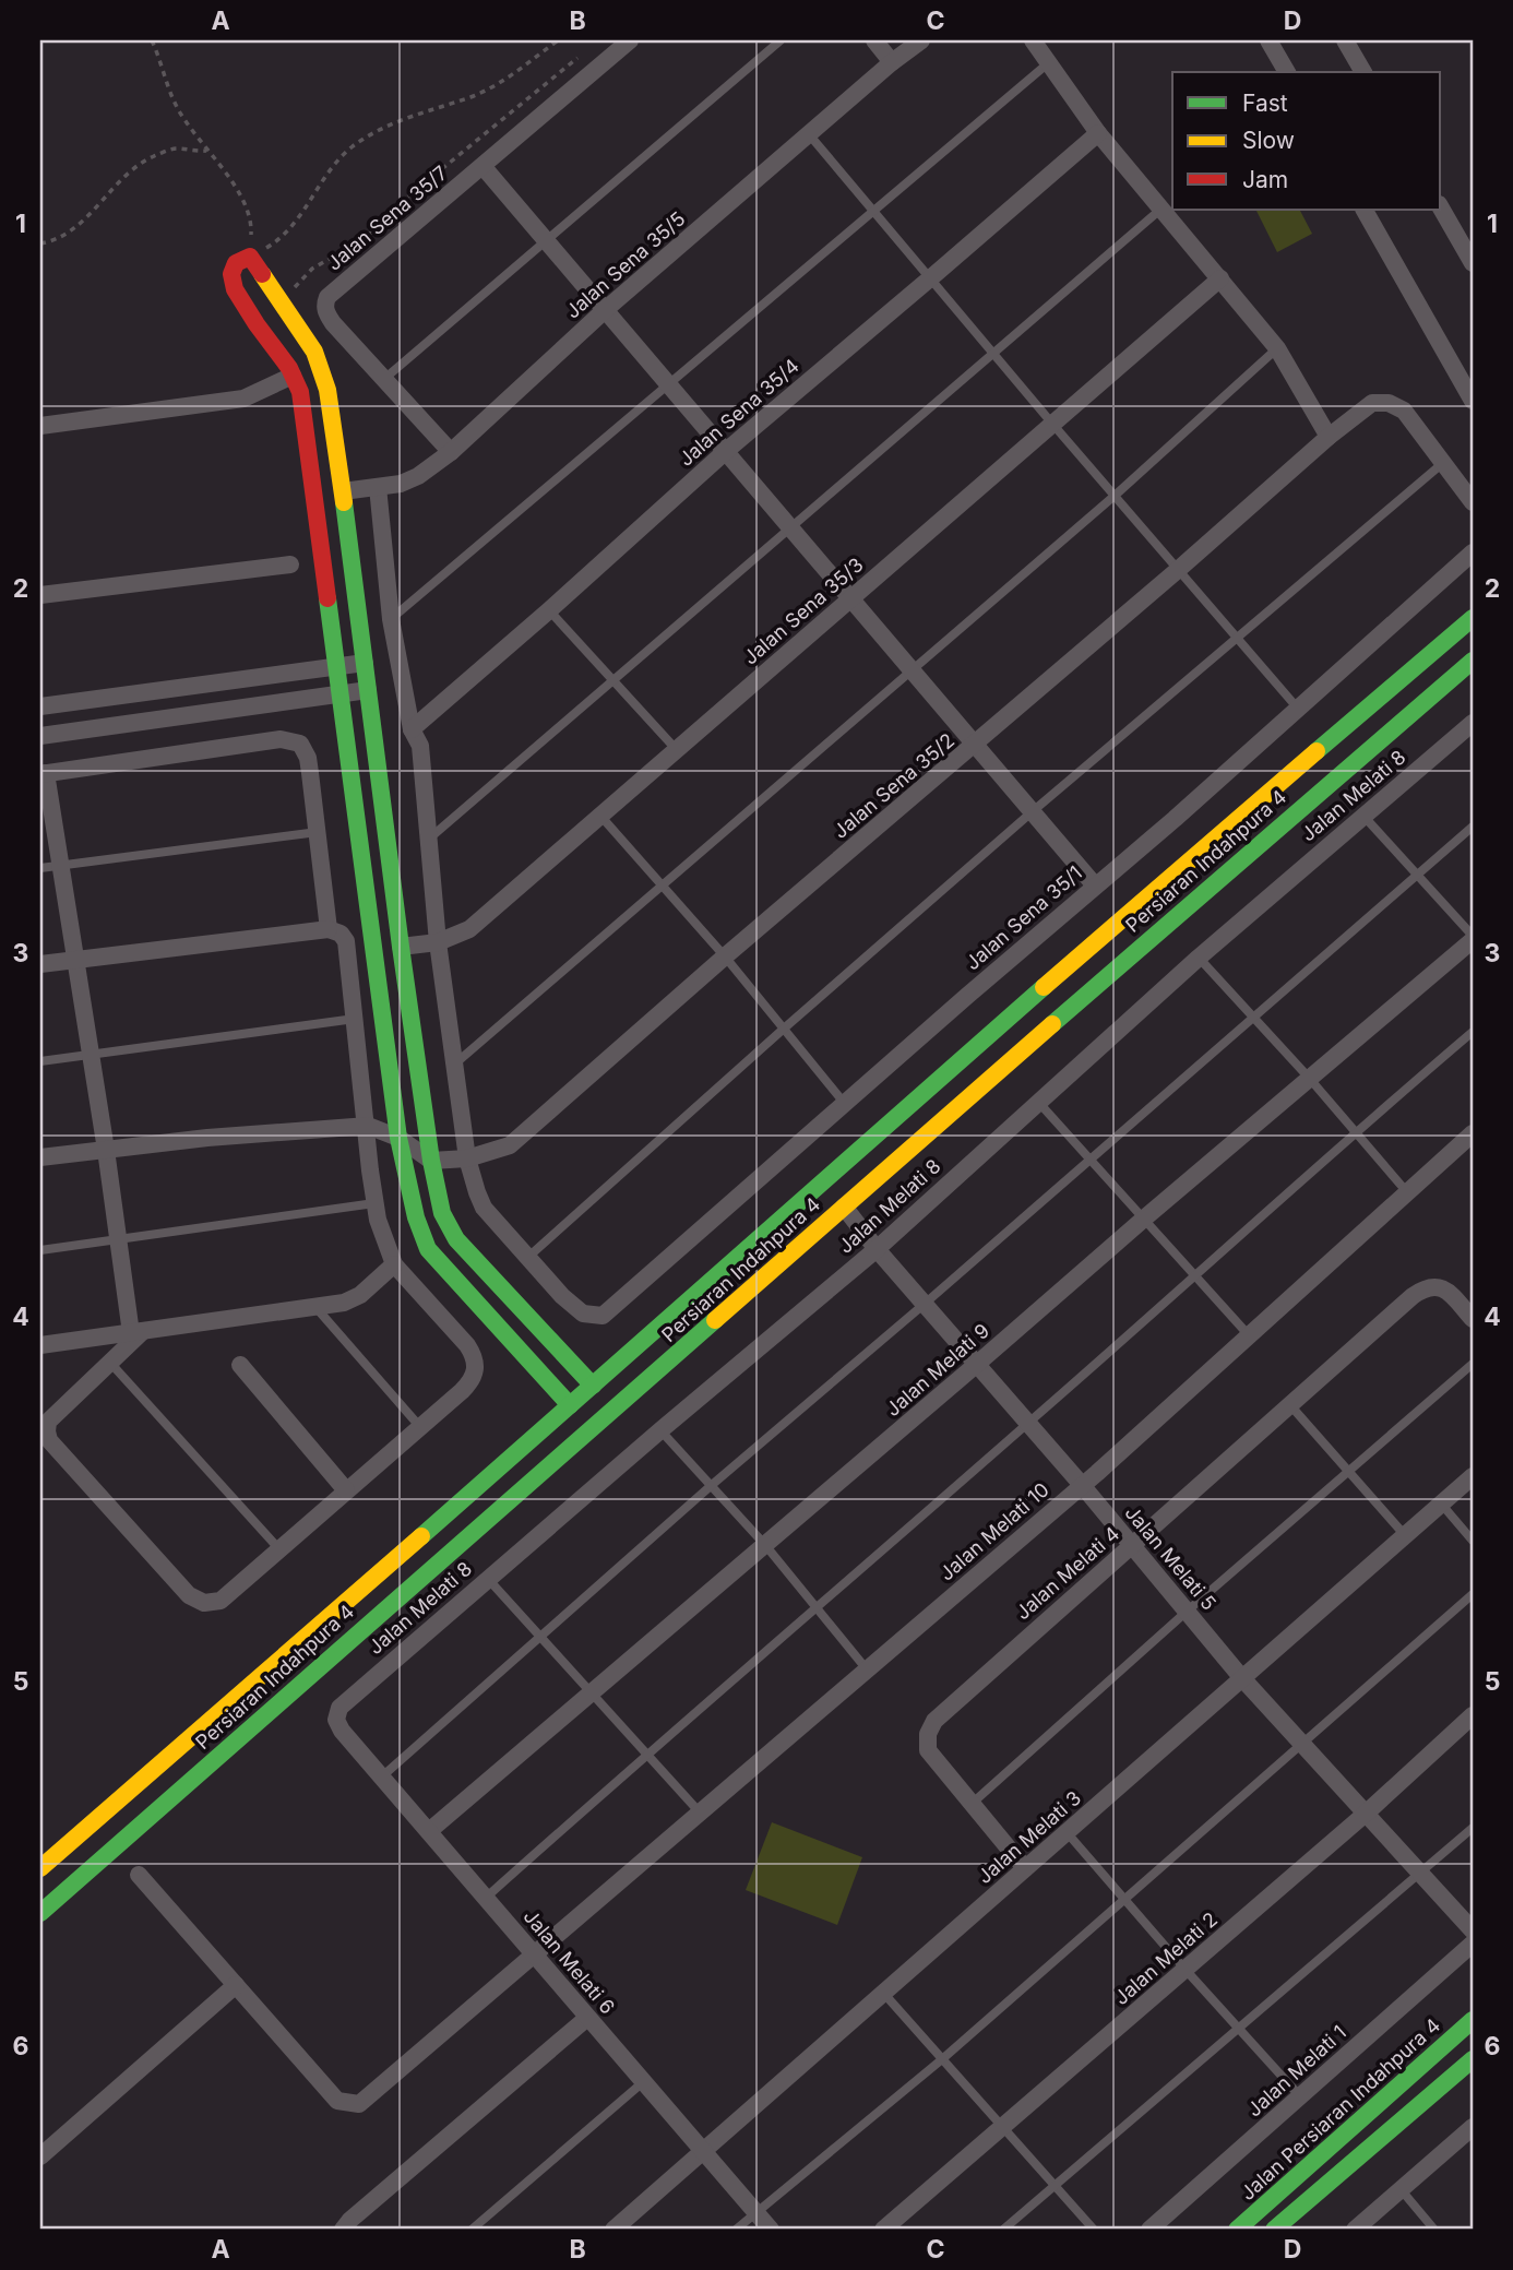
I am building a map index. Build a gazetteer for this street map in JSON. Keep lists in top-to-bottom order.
{
  "streets": {
    "street": [
      "Jalan Sena 35/7",
      "Jalan Sena 35/5",
      "Jalan Sena 35/4",
      "Jalan Sena 35/3",
      "Jalan Sena 35/2",
      "Jalan Melati 8",
      "Persiaran Indahpura 4",
      "Jalan Sena 35/1",
      "Jalan Melati 9",
      "Jalan Melati 10",
      "Jalan Melati 5",
      "Jalan Melati 4",
      "Jalan Melati 3",
      "Jalan Melati 2",
      "Jalan Melati 6",
      "Jalan Melati 1",
      "Jalan Persiaran Indahpura 4"
    ]
  },
  "crossings": [
    ["Jalan Sena 35/7", "Jalan Sena 35/5"],
    ["Jalan Melati 8", "Jalan Melati 5"],
    ["Jalan Melati 8", "Jalan Melati 6"],
    ["Persiaran Indahpura 4", "Jalan Melati 5"],
    ["Jalan Melati 9", "Jalan Melati 5"],
    ["Jalan Melati 9", "Jalan Melati 6"],
    ["Jalan Melati 10", "Jalan Melati 5"],
    ["Jalan Melati 10", "Jalan Melati 6"],
    ["Jalan Melati 5", "Jalan Melati 4"],
    ["Jalan Melati 5", "Jalan Melati 3"],
    ["Jalan Melati 5", "Jalan Melati 2"],
    ["Jalan Melati 4", "Jalan Melati 3"],
    ["Jalan Melati 3", "Jalan Melati 6"]
  ],
  "legend": ["Fast", "Slow", "Jam"],
  "grid": {
    "columns": [
      "A",
      "B",
      "C",
      "D"
    ],
    "rows": [
      "1",
      "2",
      "3",
      "4",
      "5",
      "6"
    ]
  }
}
